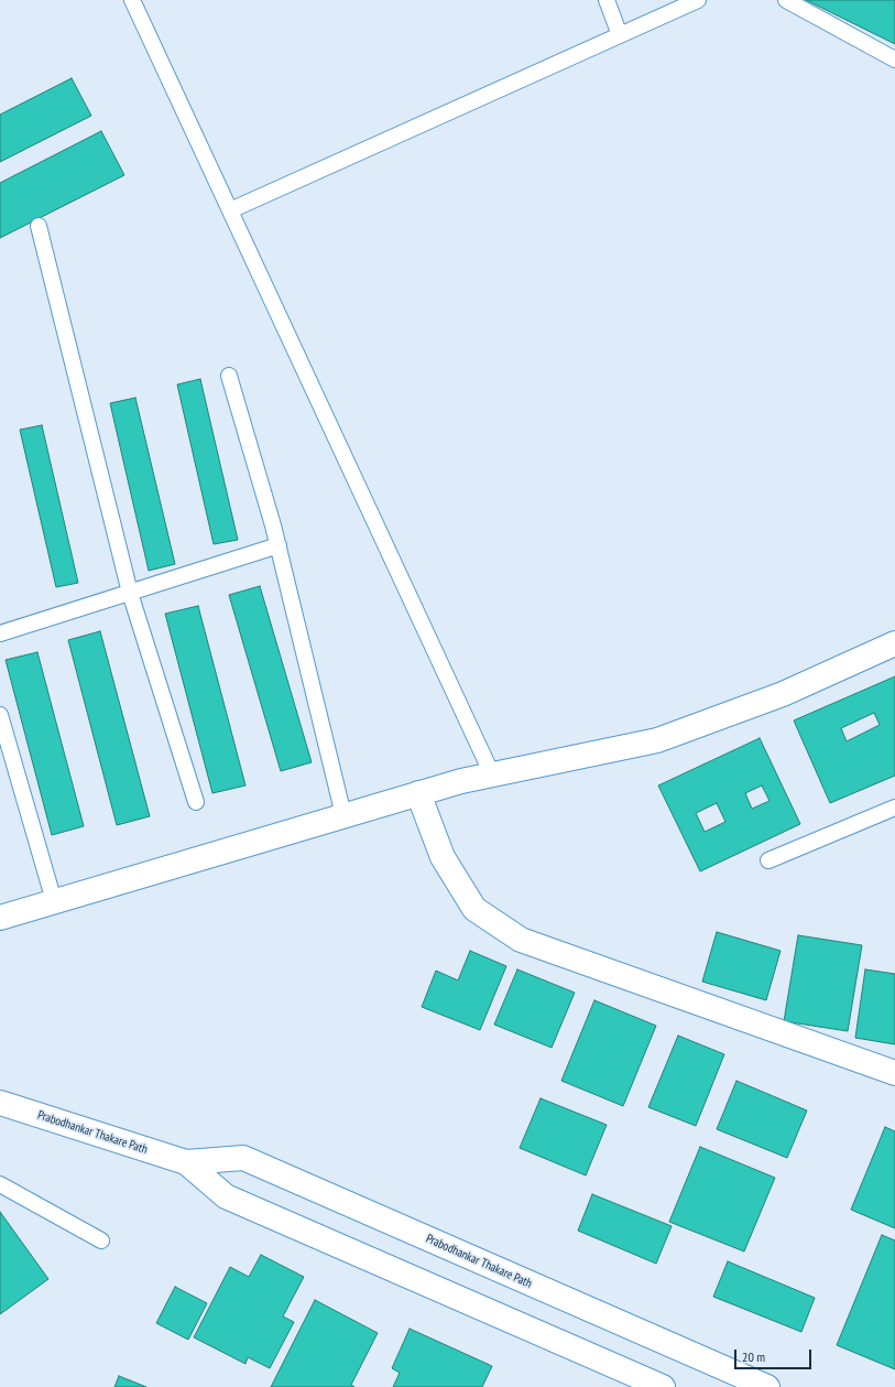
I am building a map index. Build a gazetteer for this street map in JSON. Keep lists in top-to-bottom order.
{
  "streets": {
    "street": ["Prabodhankar Thakare Path"]
  },
  "scale_bar": "20 m"
}
